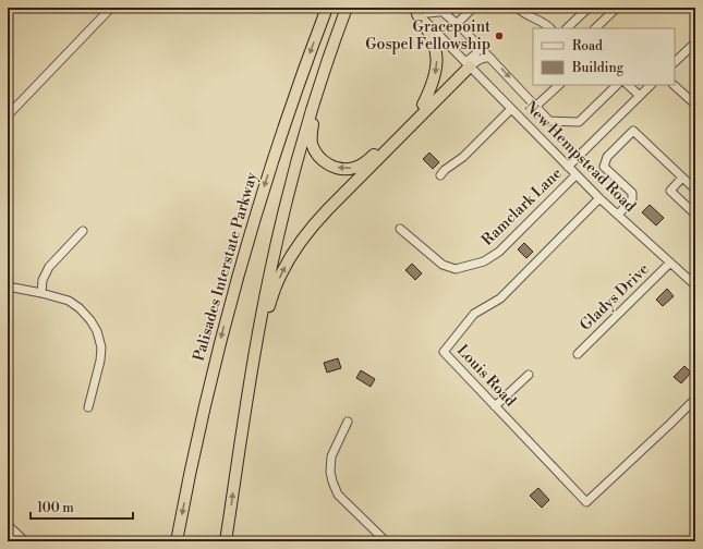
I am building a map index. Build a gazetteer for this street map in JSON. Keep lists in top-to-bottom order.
{
  "streets": {
    "highway": ["Palisades Interstate Parkway"],
    "street": [
      "New Hempstead Road",
      "Ramclark Lane",
      "Gladys Drive",
      "Louis Road"
    ]
  },
  "crossings": [
    ["New Hempstead Road", "Ramclark Lane"],
    ["New Hempstead Road", "Gladys Drive"],
    ["New Hempstead Road", "Louis Road"]
  ],
  "places": ["Gracepoint Gospel Fellowship"],
  "legend": ["Road", "Building"],
  "scale_bar": "100 m"
}
